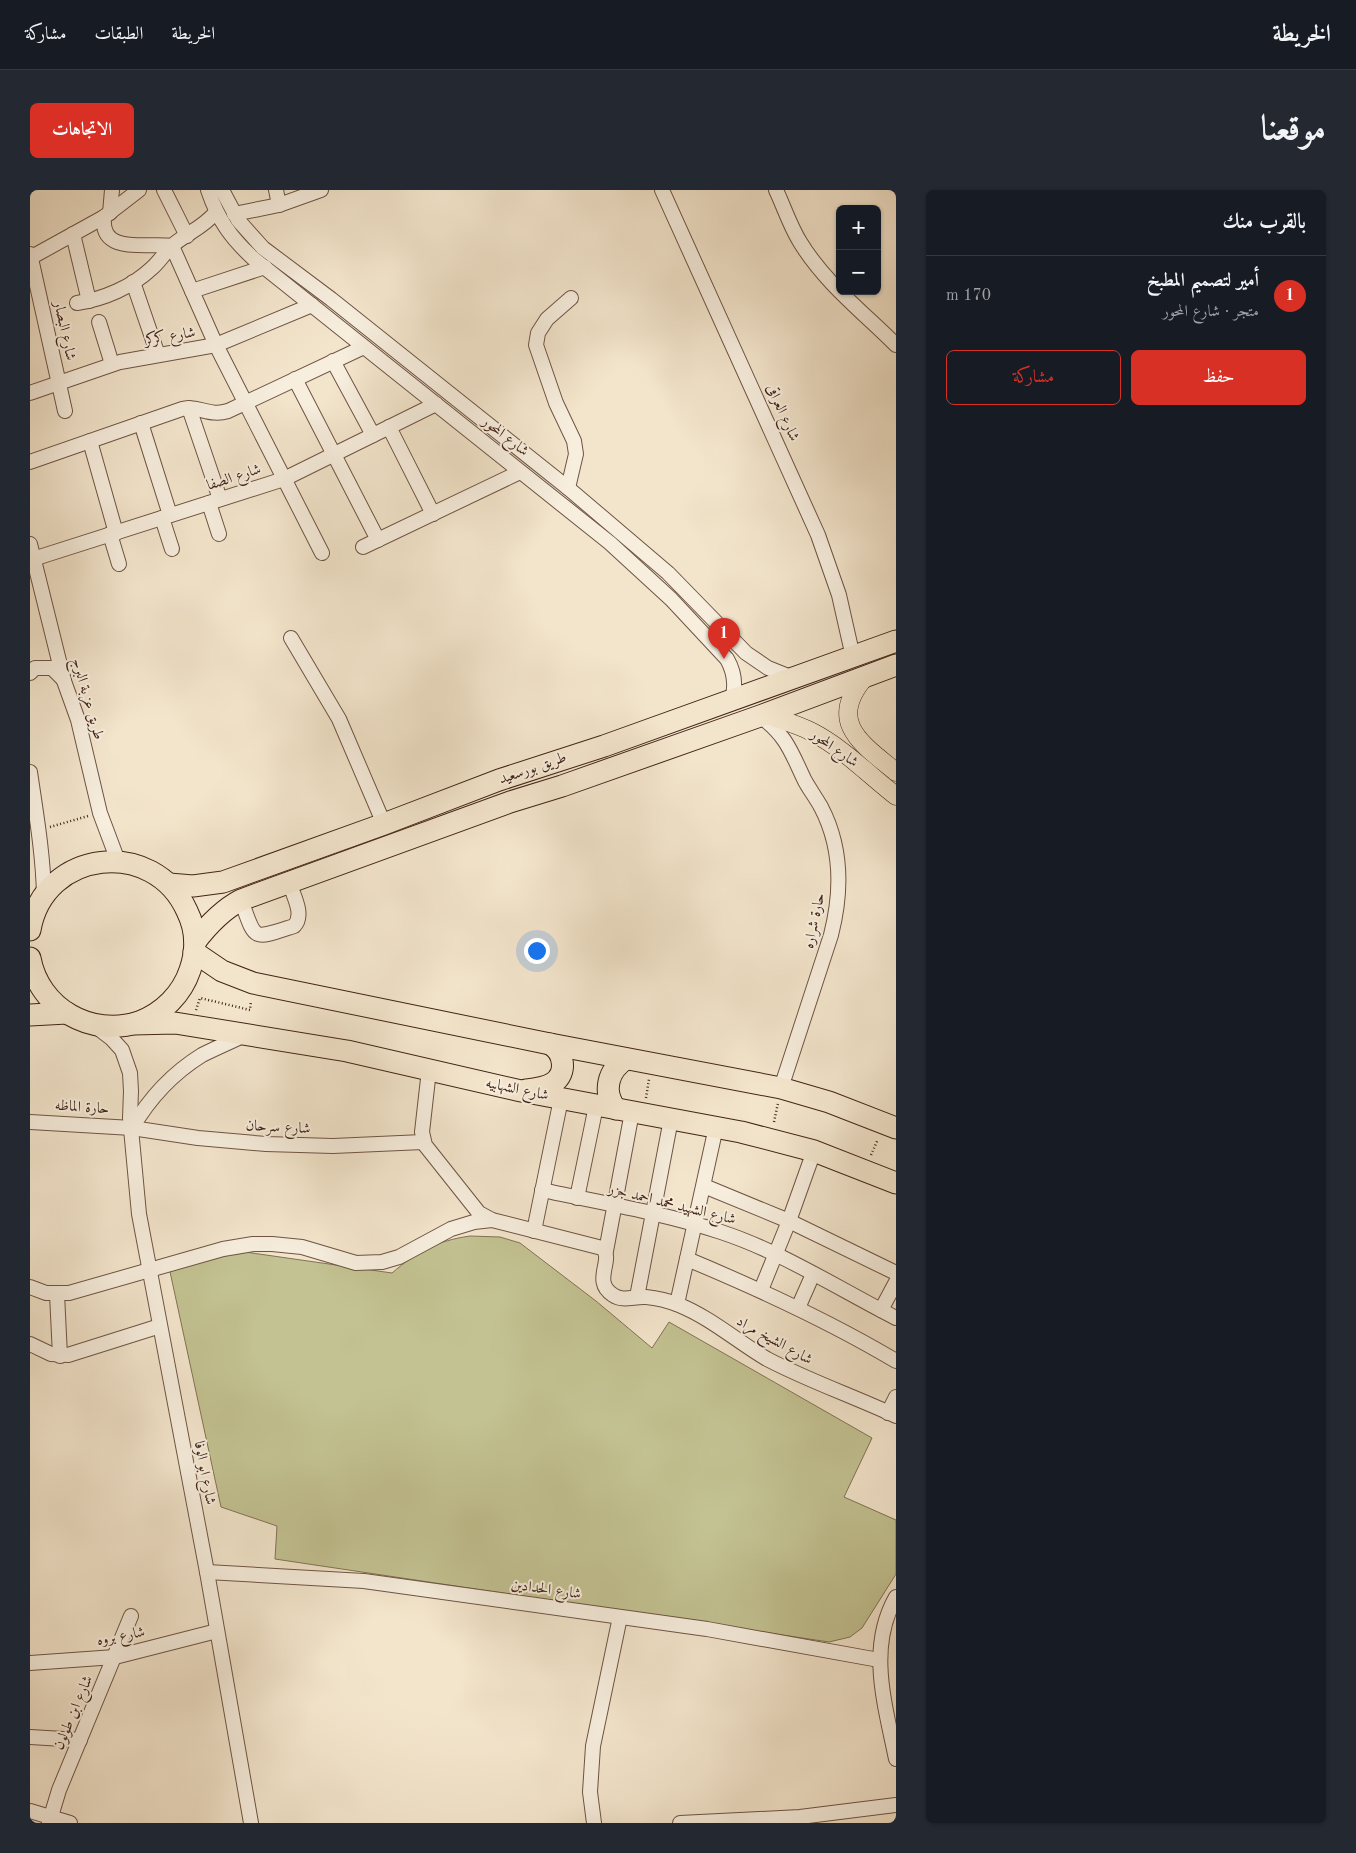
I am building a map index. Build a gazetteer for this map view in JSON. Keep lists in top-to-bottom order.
{
  "streets": {
    "highway": ["طريق بورسعيد", "شارع الشهابيه"],
    "main road": ["شارع المحور"],
    "street": [
      "شارع البصار",
      "شارع كركر",
      "شارع العراقى",
      "شارع الصفا",
      "طريق عزبة البرج",
      "حارة شراره",
      "حارة الماظه",
      "شارع سرحان",
      "شارع الشهيد محمد احمد جزر",
      "شارع الشيخ مراد",
      "شارع ابو الوفا",
      "شارع الحدادين",
      "شارع بروه",
      "شارع ابن طولون"
    ]
  },
  "crossings": [
    ["شارع البصار", "شارع كركر"],
    ["شارع كركر", "شارع المحور"],
    ["شارع العراقى", "طريق بورسعيد"],
    ["شارع المحور", "شارع الصفا"],
    ["شارع المحور", "طريق بورسعيد"],
    ["شارع المحور", "حارة شراره"],
    ["شارع الصفا", "طريق عزبة البرج"],
    ["طريق بورسعيد", "حارة شراره"],
    ["شارع الشهابيه", "شارع الشيخ مراد"],
    ["شارع الشهابيه", "شارع ابو الوفا"],
    ["حارة الماظه", "شارع سرحان"],
    ["حارة الماظه", "شارع ابو الوفا"],
    ["شارع سرحان", "شارع ابو الوفا"],
    ["شارع الشهيد محمد احمد جزر", "شارع الشيخ مراد"],
    ["شارع ابو الوفا", "شارع الحدادين"],
    ["شارع ابو الوفا", "شارع بروه"],
    ["شارع بروه", "شارع ابن طولون"]
  ],
  "page": {
    "header": "الخريطة",
    "nav": ["الخريطة", "الطبقات", "مشاركة"],
    "title": "موقعنا",
    "buttons": [
      "الاتجاهات",
      ["حفظ", "مشاركة"]
    ],
    "heading": "بالقرب منك",
    "map_buttons": ["+", "−"],
    "list": [
      {
        "mark": "1",
        "name": "أمير لتصميم المطبخ",
        "note": "متجر · شارع المحور",
        "value": "170 m"
      }
    ],
    "pins": "1"
  }
}
